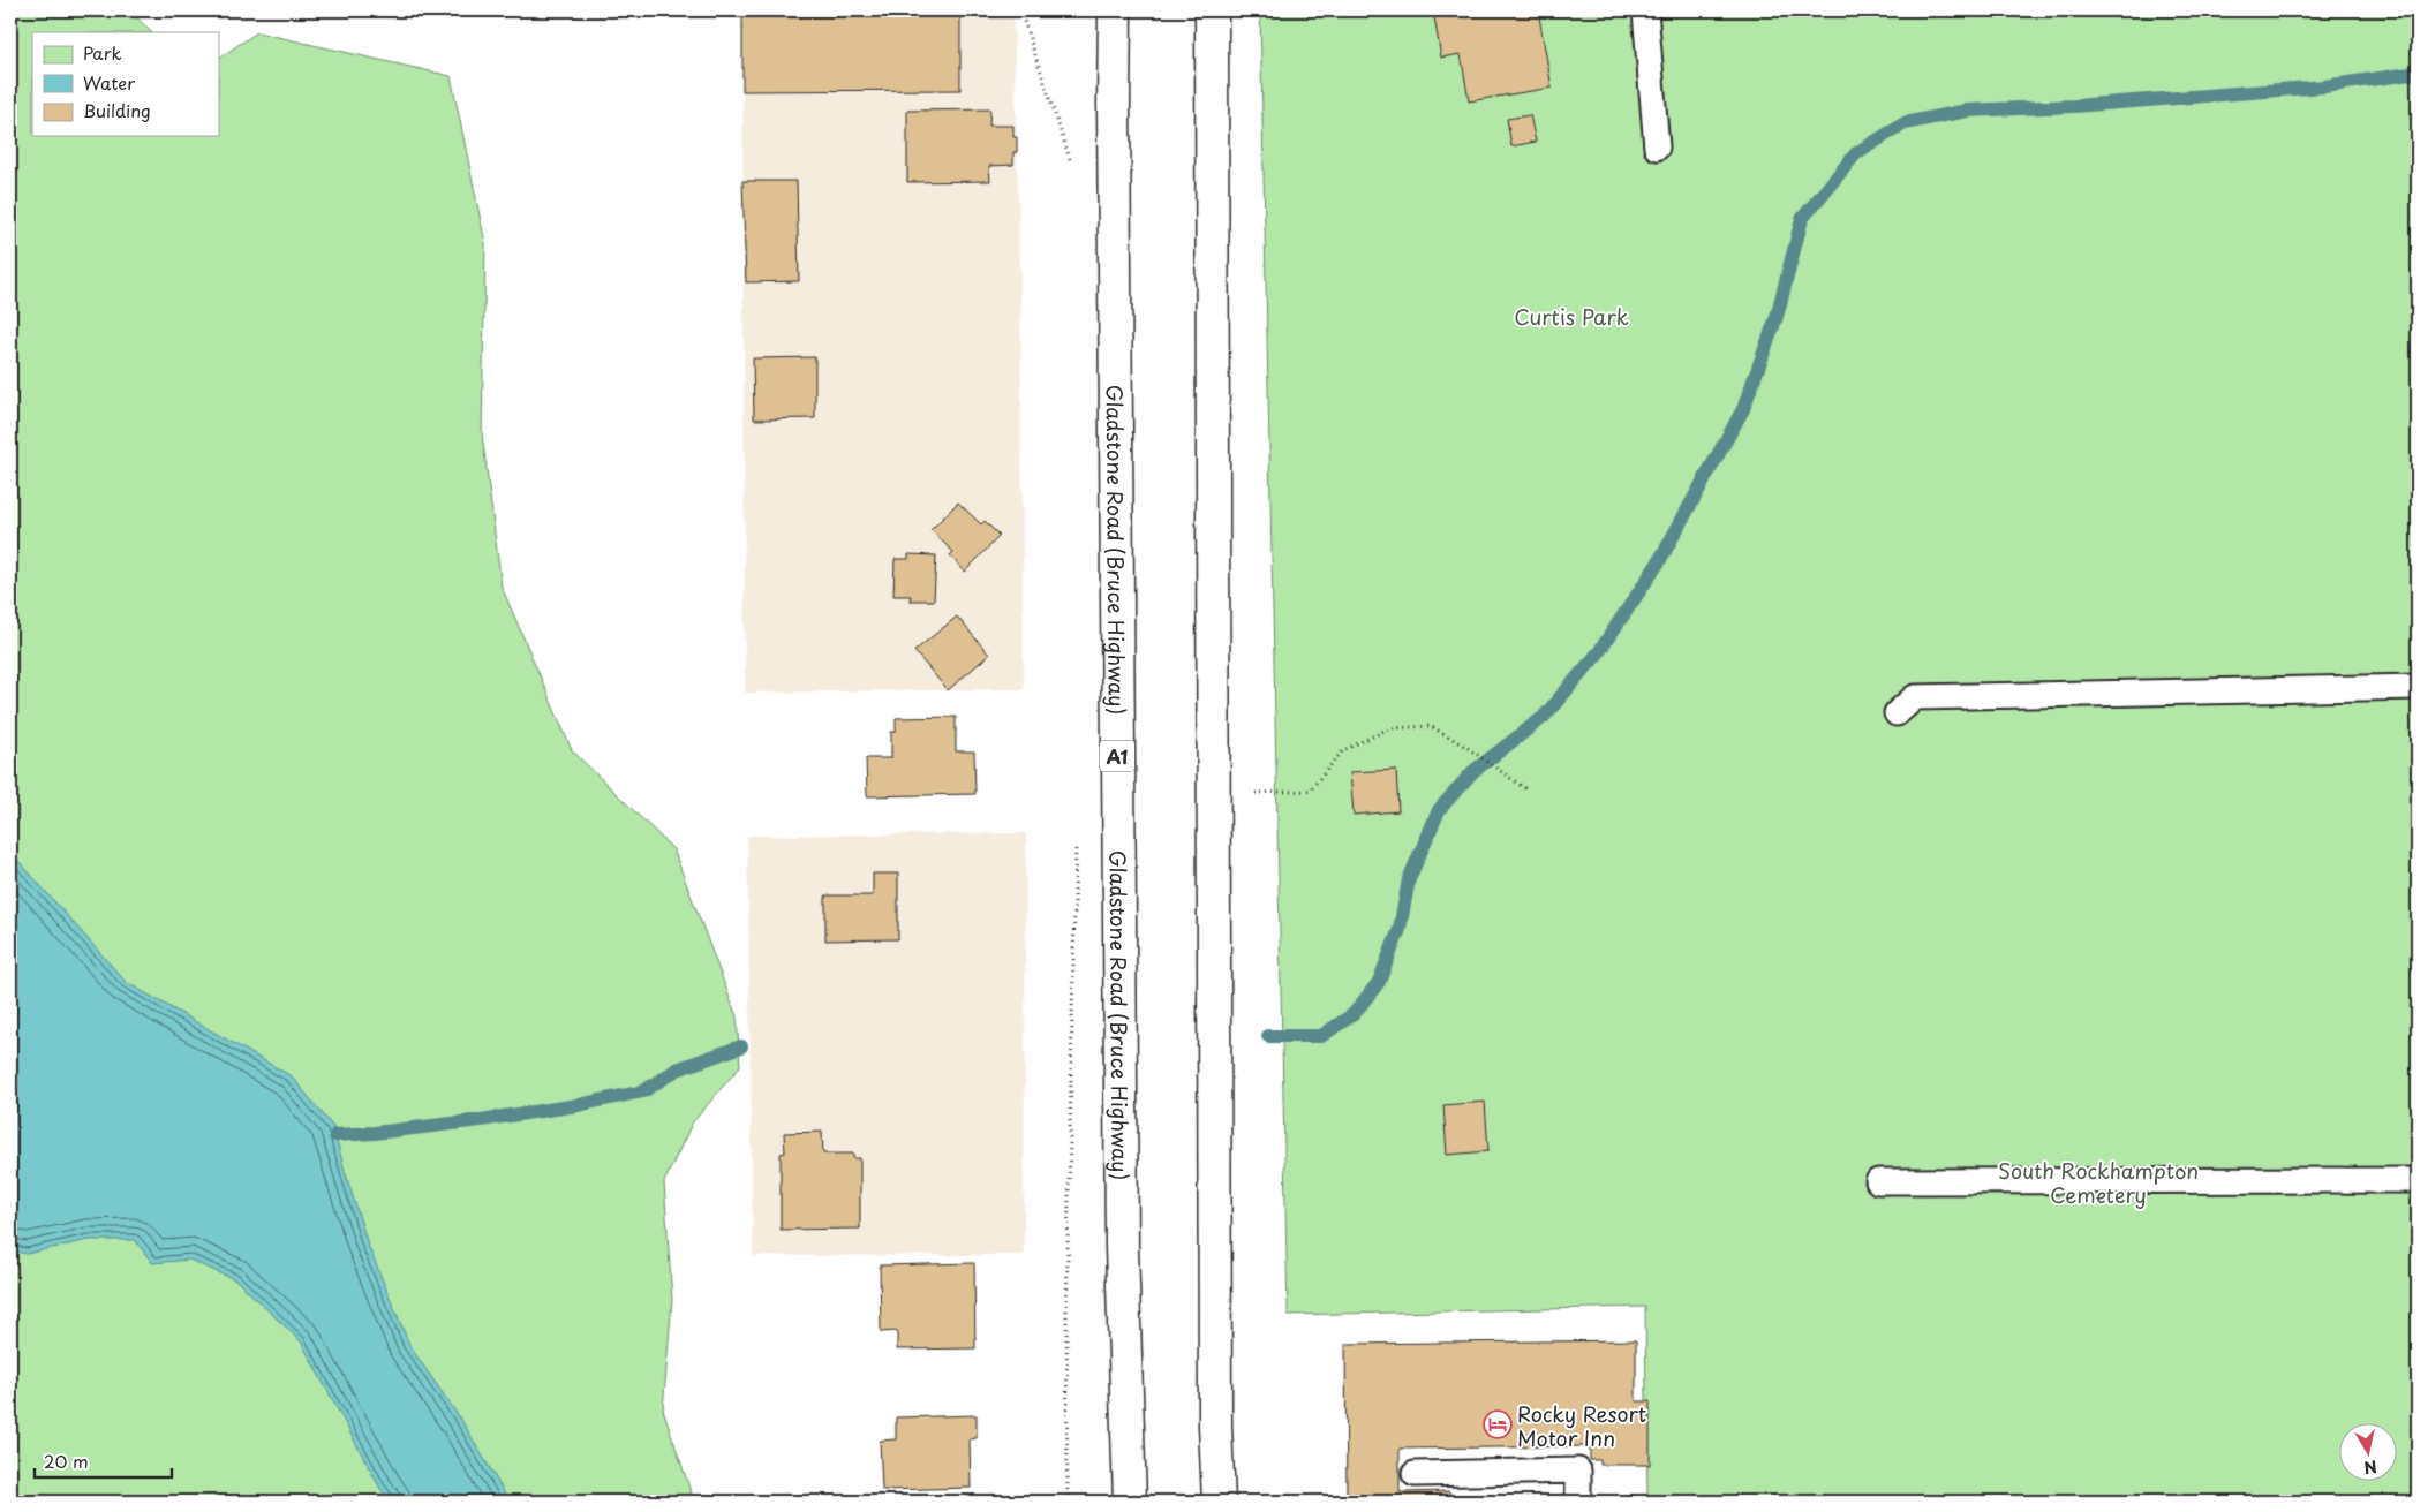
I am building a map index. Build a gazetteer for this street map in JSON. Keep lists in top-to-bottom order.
{
  "streets": {
    "highway": ["Gladstone Road (Bruce Highway)", "A1"]
  },
  "parks": ["Curtis Park", "South Rockhampton Cemetery"],
  "places": {
    "hotel": ["Rocky Resort Motor Inn"]
  },
  "legend": ["Park", "Water", "Building"],
  "scale_bar": "20 m",
  "north": "bottom"
}
